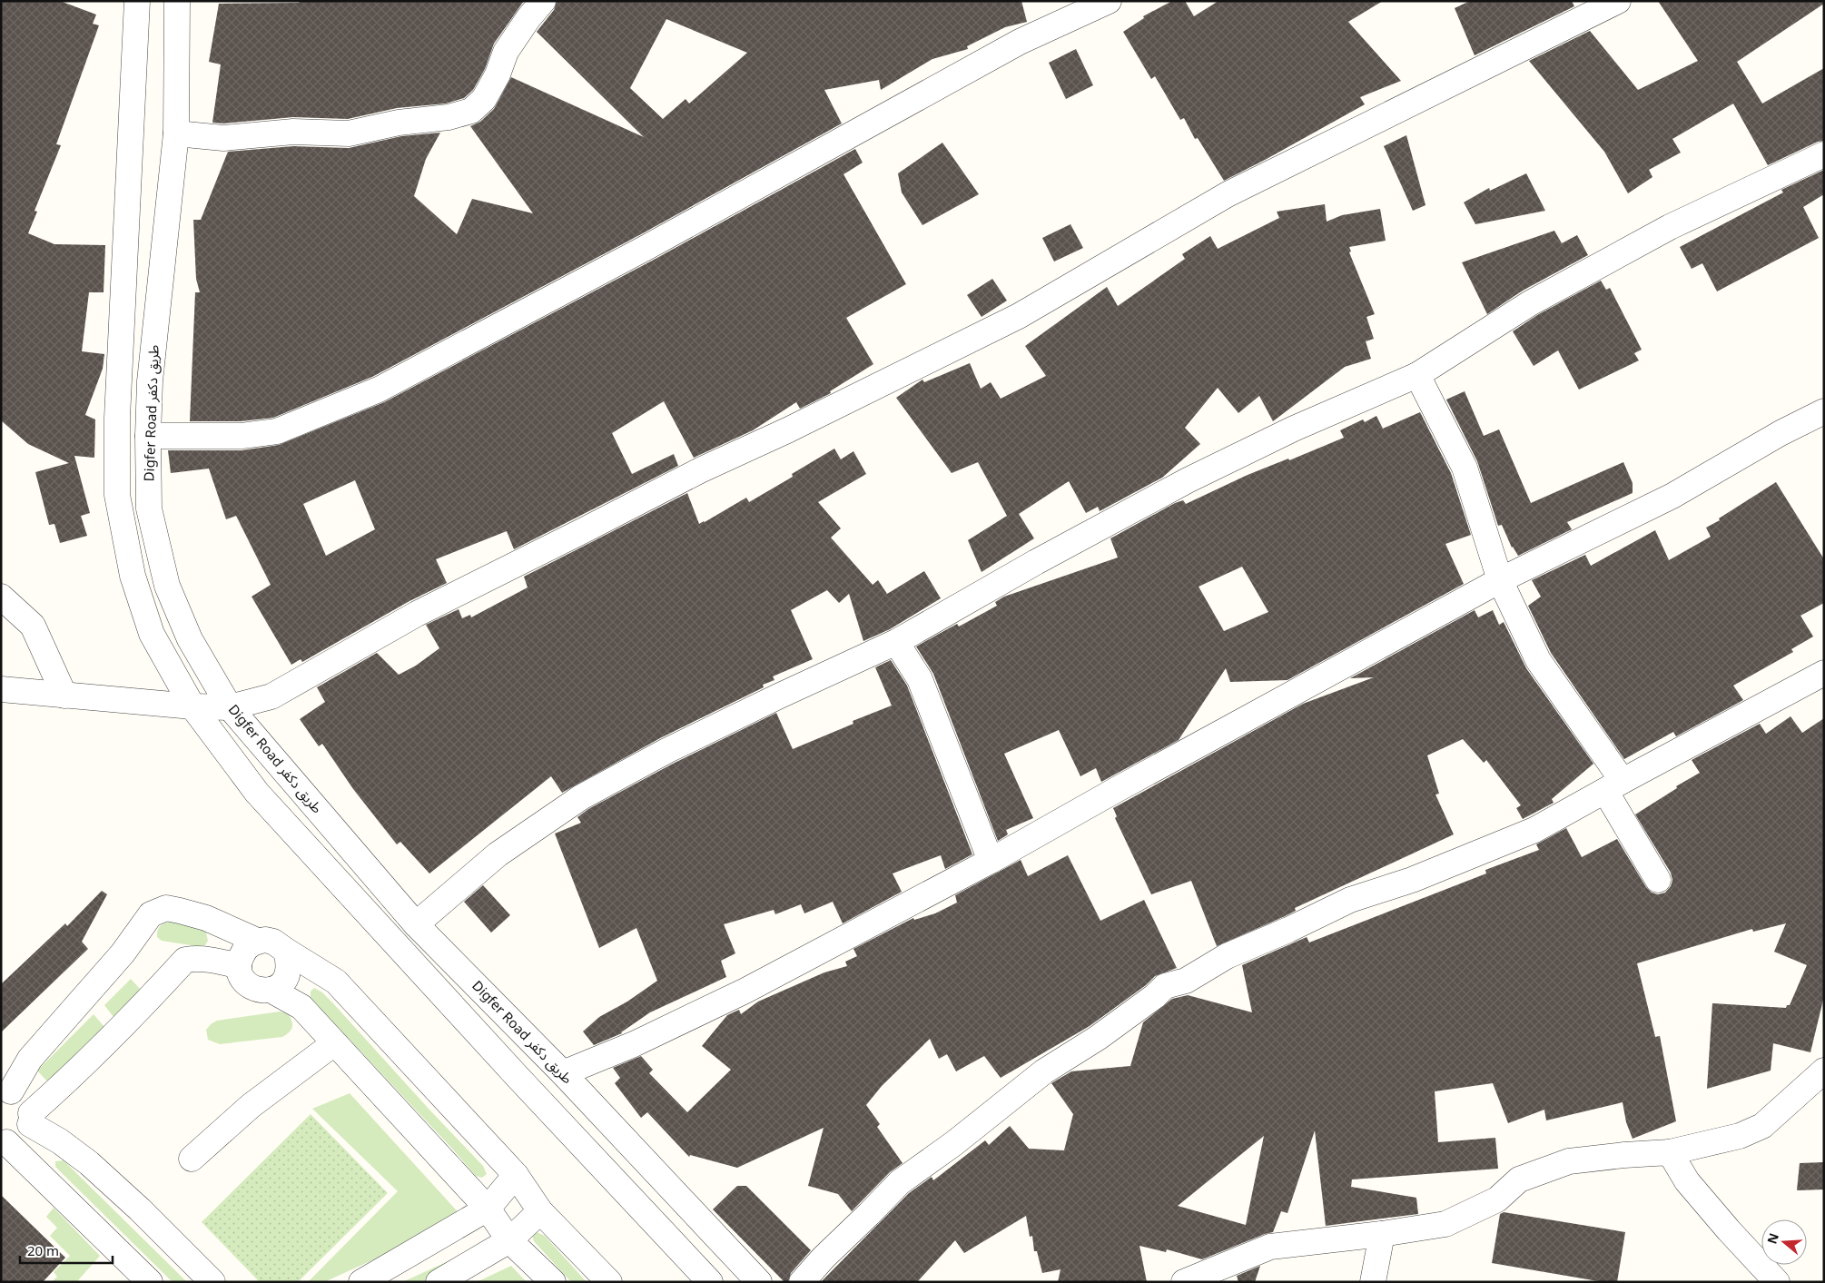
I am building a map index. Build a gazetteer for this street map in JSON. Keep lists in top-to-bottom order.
{
  "streets": {
    "street": ["Digfer Road طريق دكفر"]
  },
  "scale_bar": "20 m",
  "north": "left"
}
